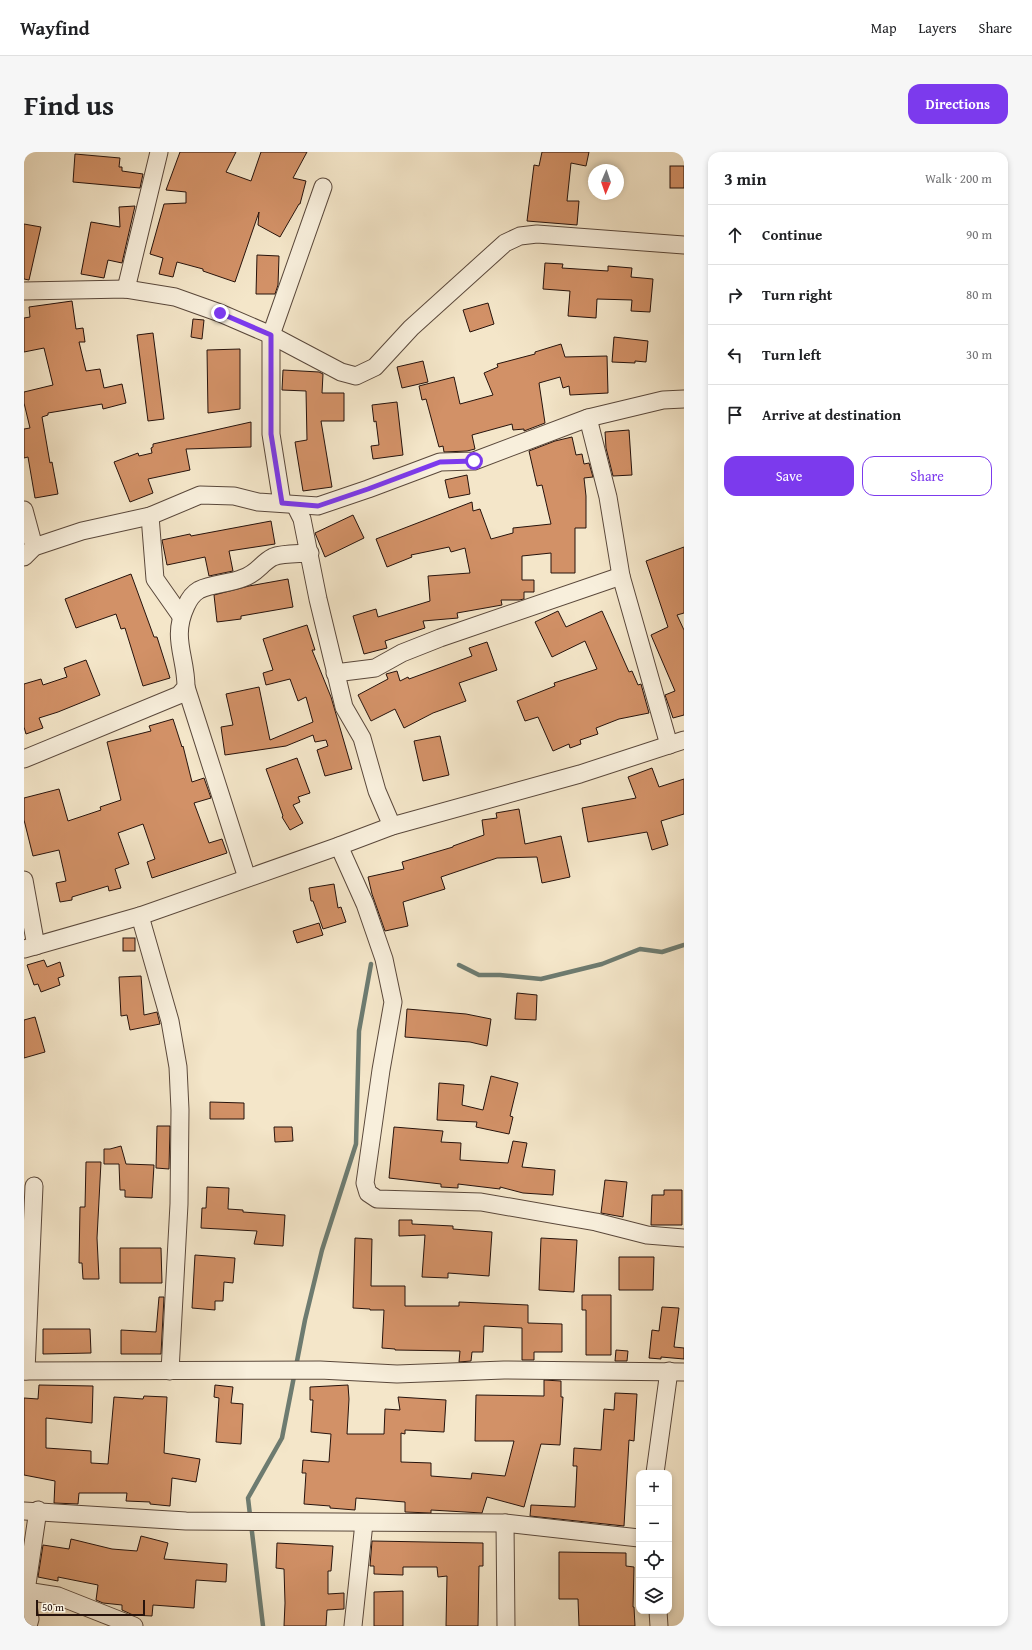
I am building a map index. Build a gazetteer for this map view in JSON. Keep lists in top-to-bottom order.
{
  "scale_bar": "50 m",
  "north": "bottom",
  "page": {
    "header": "Wayfind",
    "nav": ["Map", "Layers", "Share"],
    "title": "Find us",
    "buttons": [
      "Directions",
      ["Save", "Share"]
    ],
    "heading": ["3 min", "Walk · 200 m"],
    "list": [
      ["Continue", "90 m"],
      ["Turn right", "80 m"],
      ["Turn left", "30 m"],
      "Arrive at destination"
    ],
    "map_buttons": ["+", "−"],
    "scale": "50 m"
  }
}
